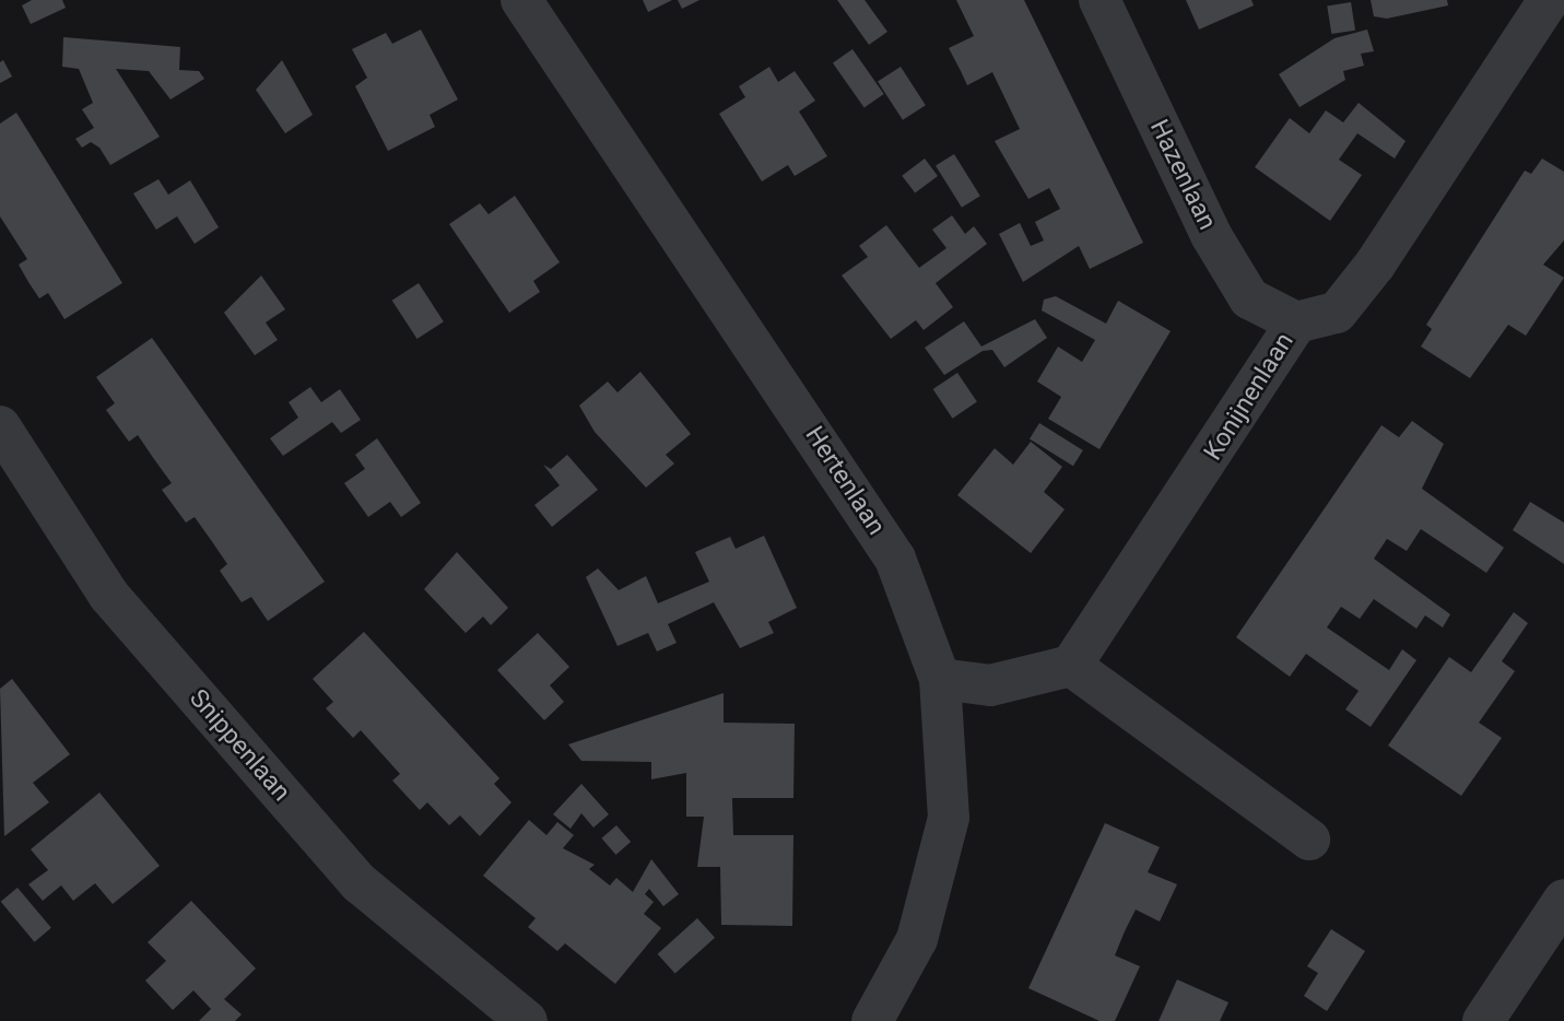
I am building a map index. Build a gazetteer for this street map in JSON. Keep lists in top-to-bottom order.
{
  "streets": {
    "street": [
      "Hazenlaan",
      "Konijnenlaan",
      "Hertenlaan",
      "Snippenlaan"
    ]
  },
  "crossings": [
    ["Hazenlaan", "Konijnenlaan"]
  ]
}
